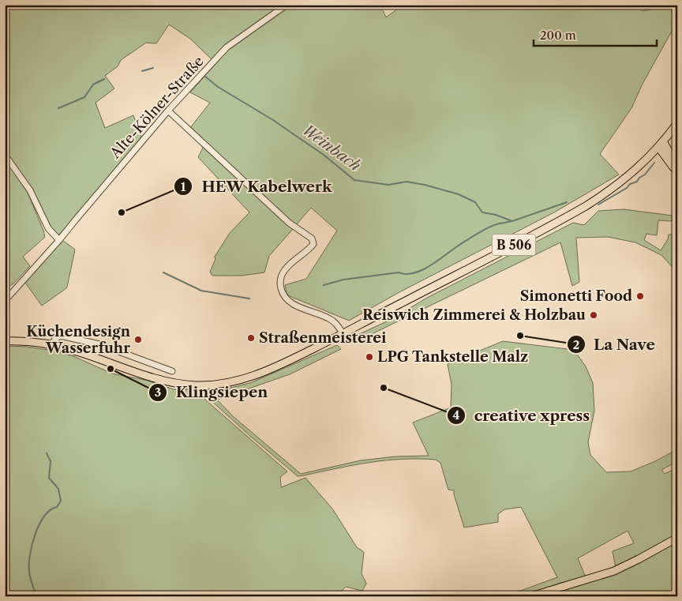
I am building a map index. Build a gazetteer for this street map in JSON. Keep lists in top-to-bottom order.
{
  "streets": {
    "main road": ["B 506"],
    "street": ["Alte-Kölner-Straße"]
  },
  "water": ["Weinbach"],
  "places": [
    "HEW Kabelwerk",
    "Simonetti Food",
    "Reiswich Zimmerei & Holzbau",
    "La Nave",
    "Straßenmeisterei",
    "Küchendesign Wasserfuhr",
    "LPG Tankstelle Malz",
    "Klingsiepen",
    "creative xpress"
  ],
  "scale_bar": "200 m"
}
